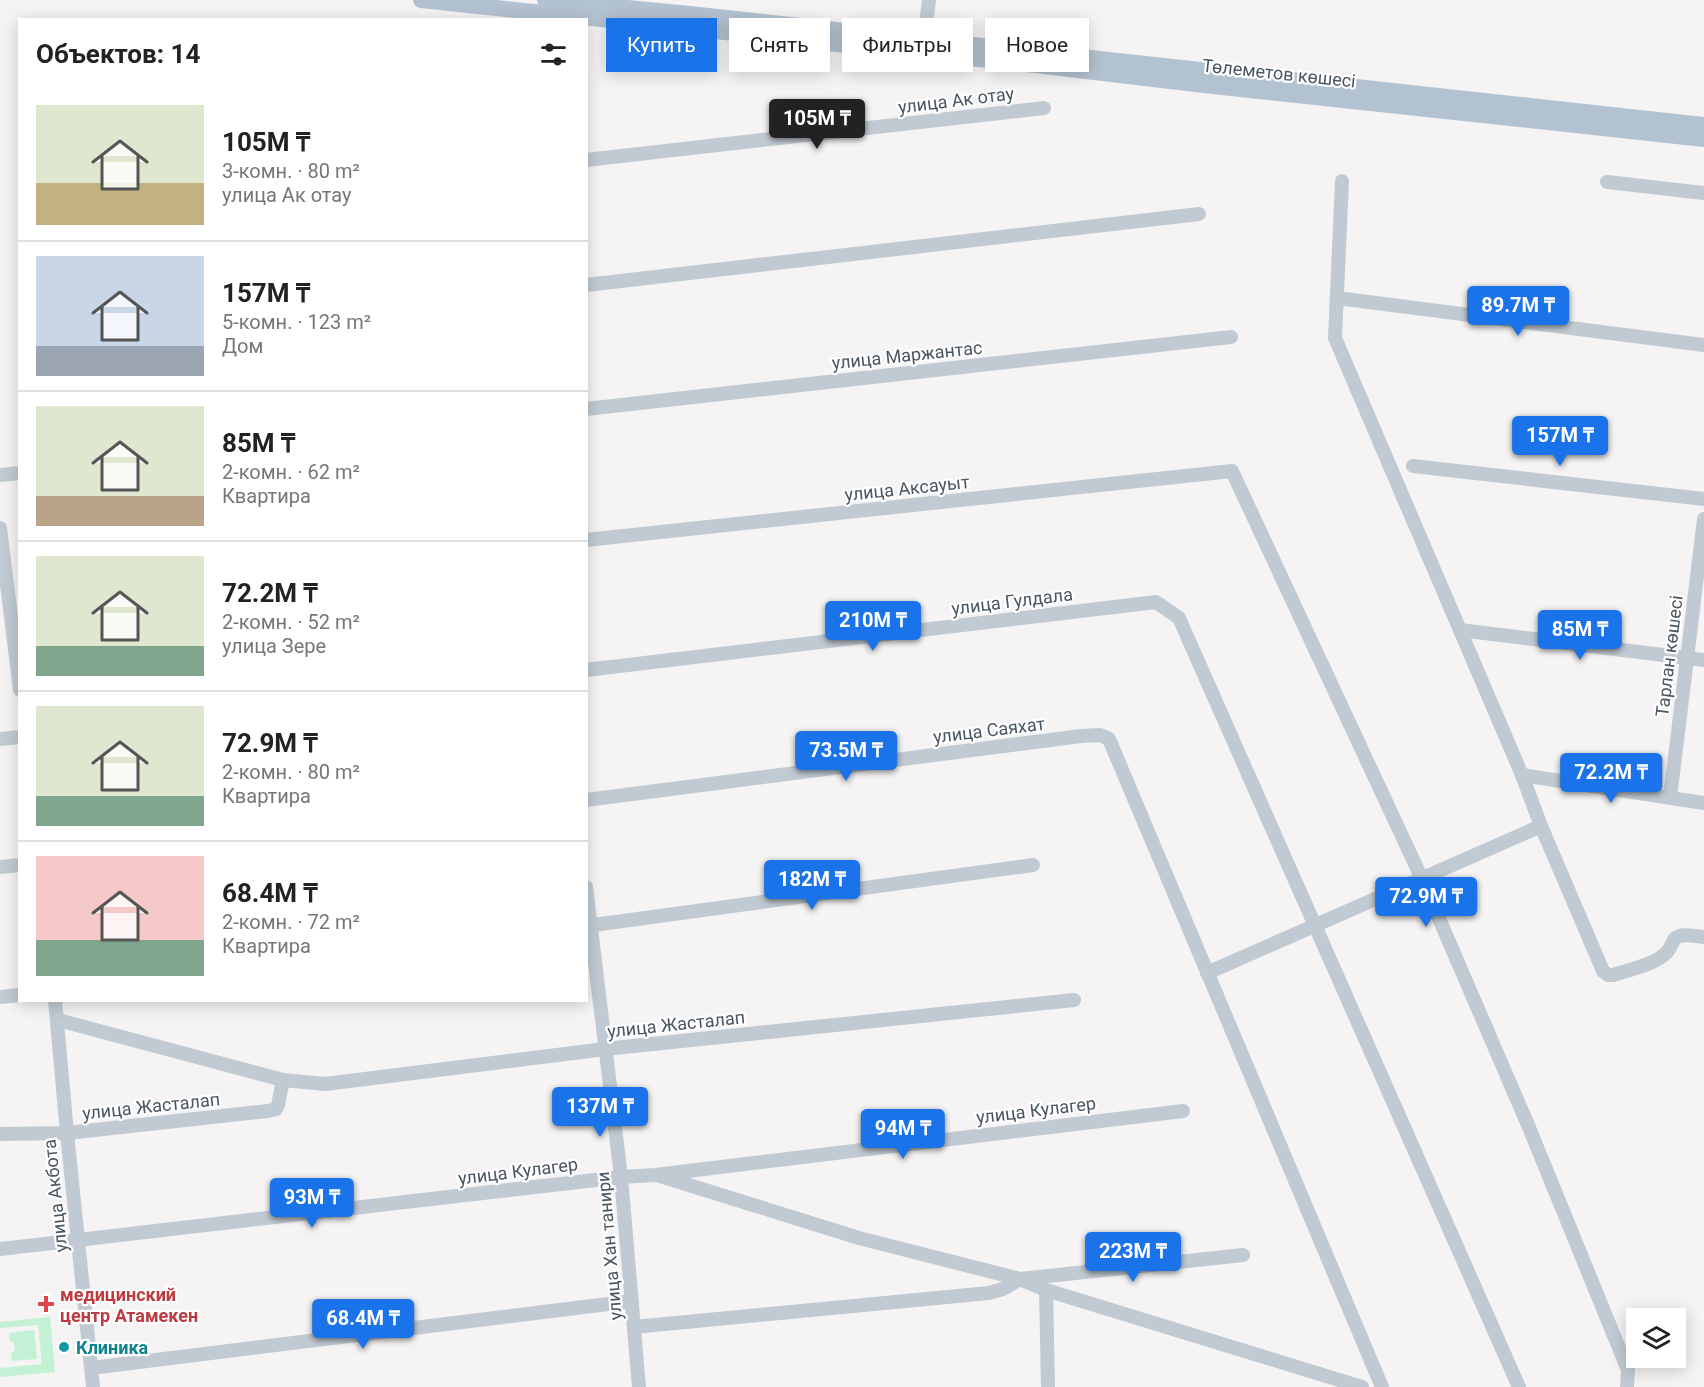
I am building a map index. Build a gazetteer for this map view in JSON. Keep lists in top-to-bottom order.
{
  "streets": {
    "main road": ["Төлеметов көшесі"],
    "street": [
      "улица Ак отау",
      "улица Маржантас",
      "улица Аксауыт",
      "улица Гулдала",
      "Тарлан көшесі",
      "улица Саяхат",
      "улица Жасталап",
      "улица Кулагер",
      "улица Акбота",
      "улица Хан танири"
    ]
  },
  "crossings": [
    ["улица Жасталап", "улица Акбота"],
    ["улица Жасталап", "улица Хан танири"],
    ["улица Кулагер", "улица Акбота"],
    ["улица Кулагер", "улица Хан танири"]
  ],
  "places": {
    "health": ["медицинский центр Атамекен"],
    "other": ["Клиника"]
  },
  "page": {
    "chip": [
      "Купить",
      "Снять",
      "Фильтры",
      "Новое"
    ],
    "heading": "Объектов: 14",
    "list": [
      {
        "name": "105M ₸",
        "note": "3-комн. · 80 m² · улица Ак отау"
      },
      {
        "name": "157M ₸",
        "note": "5-комн. · 123 m² · Дом"
      },
      {
        "name": "85M ₸",
        "note": "2-комн. · 62 m² · Квартира"
      },
      {
        "name": "72.2M ₸",
        "note": "2-комн. · 52 m² · улица Зере"
      },
      {
        "name": "72.9M ₸",
        "note": "2-комн. · 80 m² · Квартира"
      },
      {
        "name": "68.4M ₸",
        "note": "2-комн. · 72 m² · Квартира"
      }
    ],
    "price": [
      "105M ₸",
      "89.7M ₸",
      "157M ₸",
      "210M ₸",
      "85M ₸",
      "73.5M ₸",
      "72.2M ₸",
      "182M ₸",
      "72.9M ₸",
      "137M ₸",
      "94M ₸",
      "93M ₸",
      "223M ₸",
      "68.4M ₸"
    ]
  }
}
